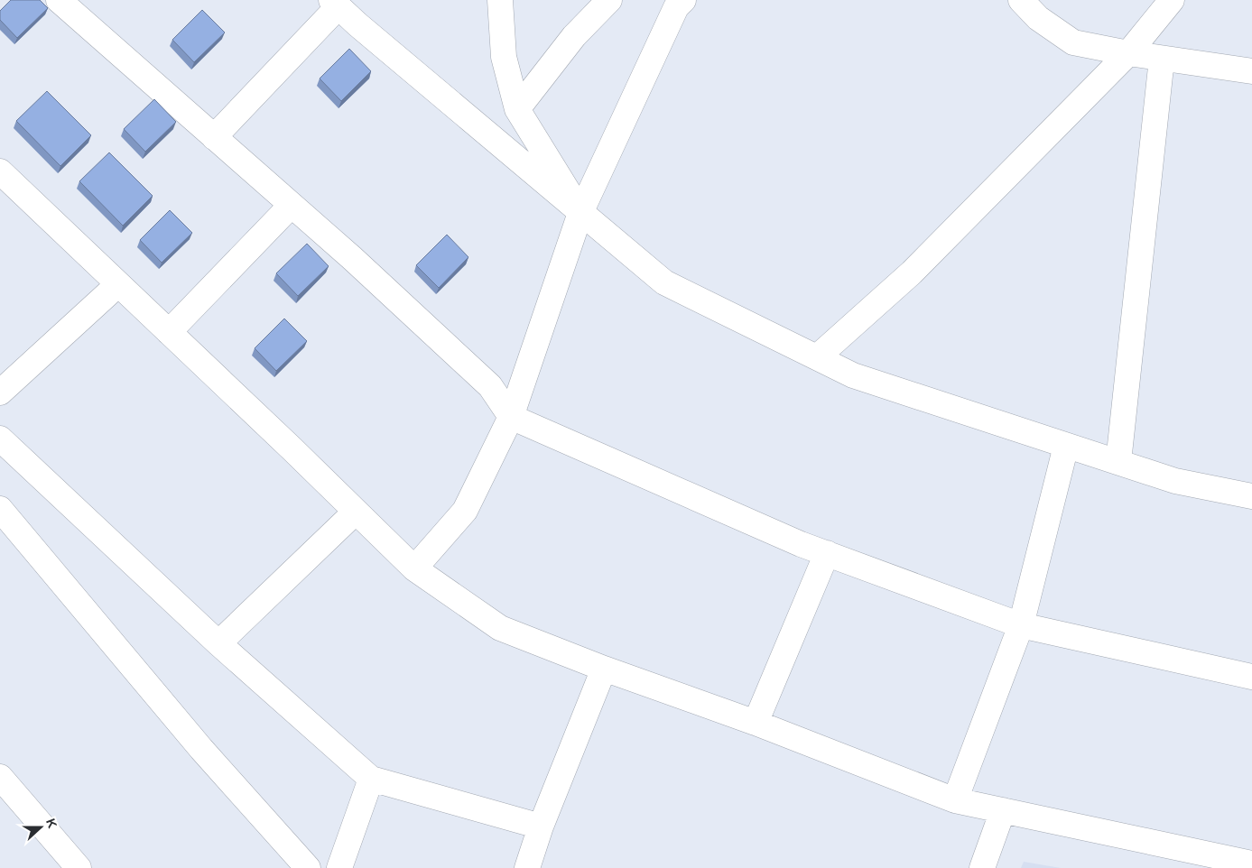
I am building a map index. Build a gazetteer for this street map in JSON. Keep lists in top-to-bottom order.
{
  "north": "right"
}
